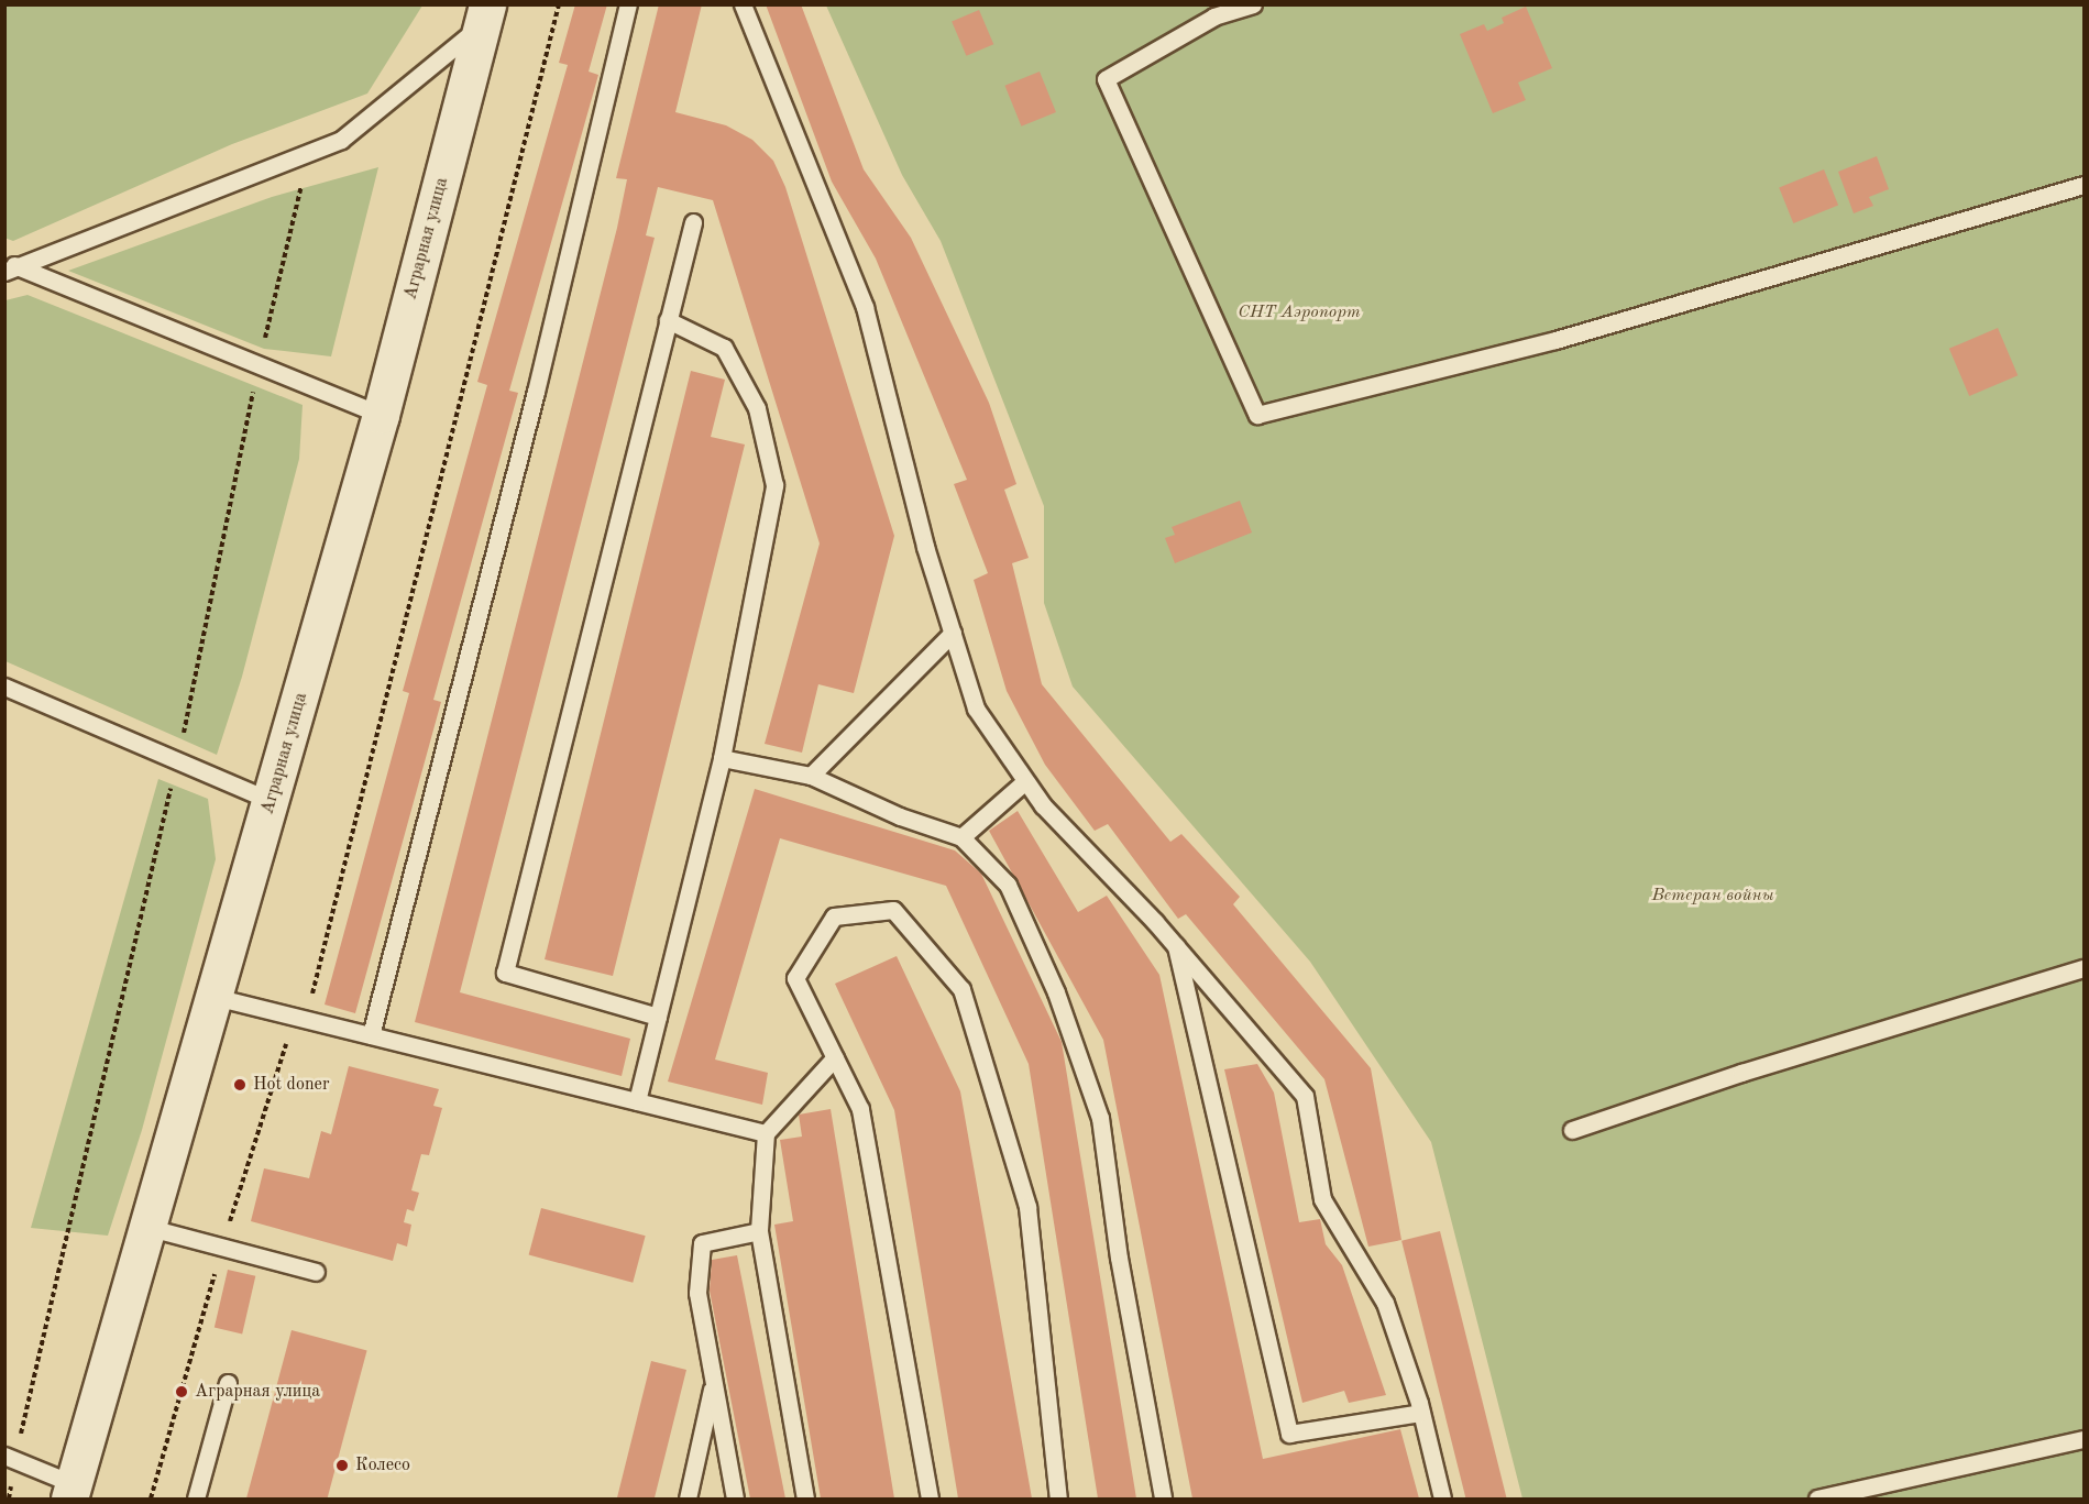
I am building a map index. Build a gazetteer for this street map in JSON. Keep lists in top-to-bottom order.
{
  "streets": {
    "street": ["Аграрная улица"]
  },
  "parks": ["СНТ Аэропорт", "Ветеран войны"],
  "places": ["Hot doner", "Аграрная улица", "Колесо"]
}
